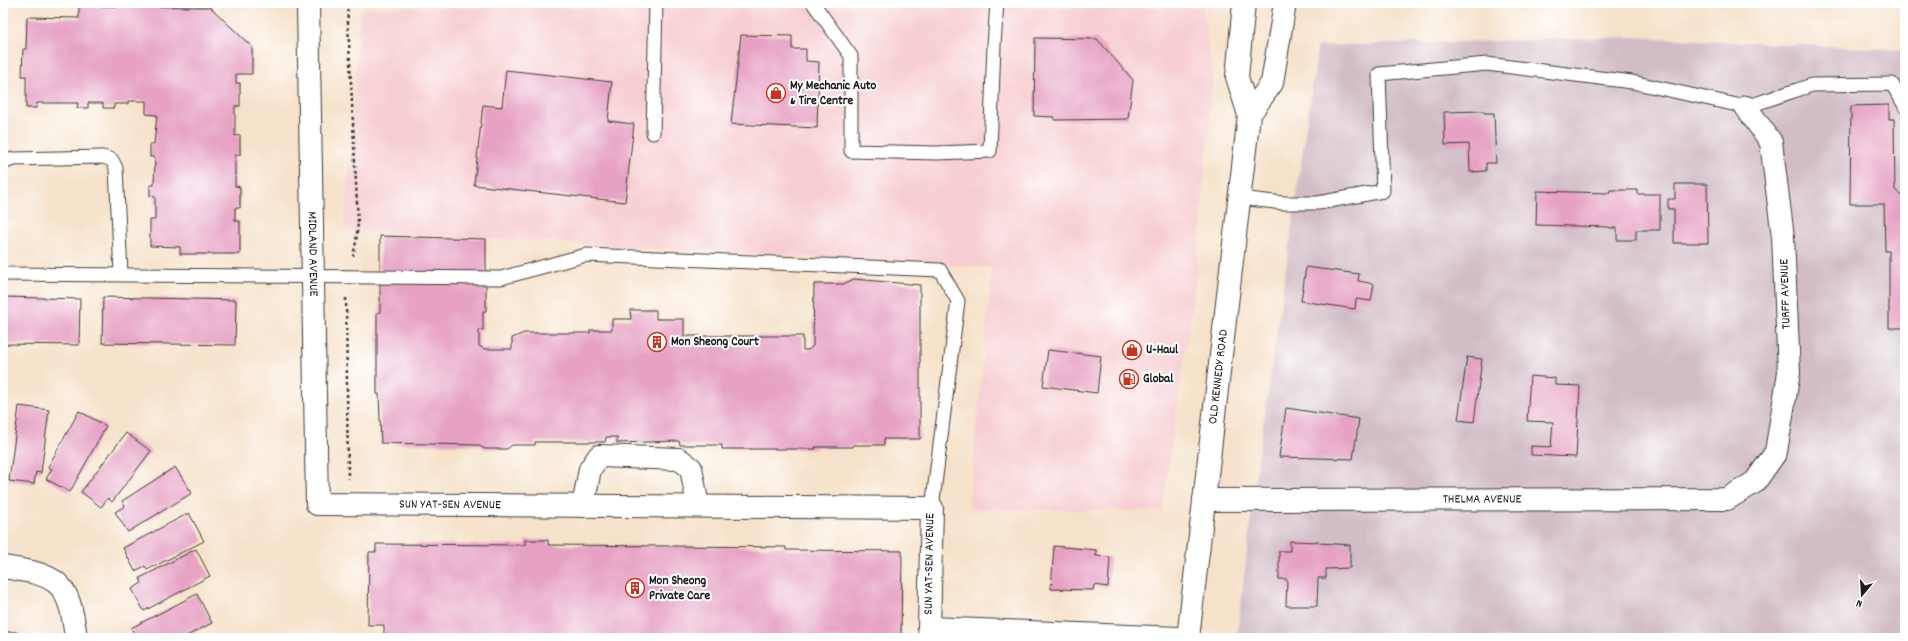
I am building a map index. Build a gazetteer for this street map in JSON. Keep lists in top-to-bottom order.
{
  "streets": {
    "street": [
      "MIDLAND AVENUE",
      "TURFF AVENUE",
      "OLD KENNEDY ROAD",
      "THELMA AVENUE",
      "SUN YAT-SEN AVENUE"
    ]
  },
  "crossings": [
    ["MIDLAND AVENUE", "SUN YAT-SEN AVENUE"],
    ["TURFF AVENUE", "THELMA AVENUE"],
    ["OLD KENNEDY ROAD", "THELMA AVENUE"]
  ],
  "places": {
    "shop": ["My Mechanic Auto & Tire Centre", "U-Haul"],
    "building": ["Mon Sheong Court", "Mon Sheong Private Care"],
    "fuel station": ["Global"]
  },
  "north": "bottom"
}
